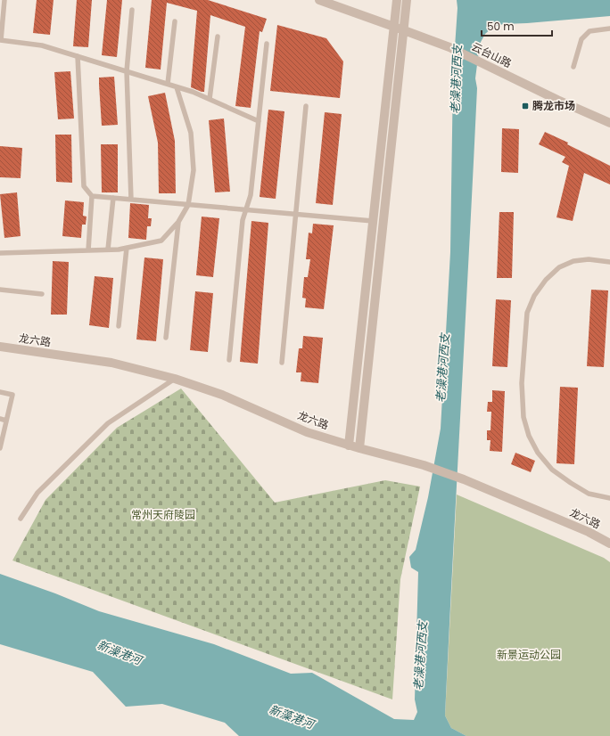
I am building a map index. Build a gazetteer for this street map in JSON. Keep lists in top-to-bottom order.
{
  "streets": {
    "street": ["云台山路", "龙六路"]
  },
  "water": ["老澡港河西支", "新澡港河", "新藻港河"],
  "parks": ["常州天府陵园", "新景运动公园"],
  "places": {
    "transit": ["腾龙市场"]
  },
  "scale_bar": "50 m"
}
